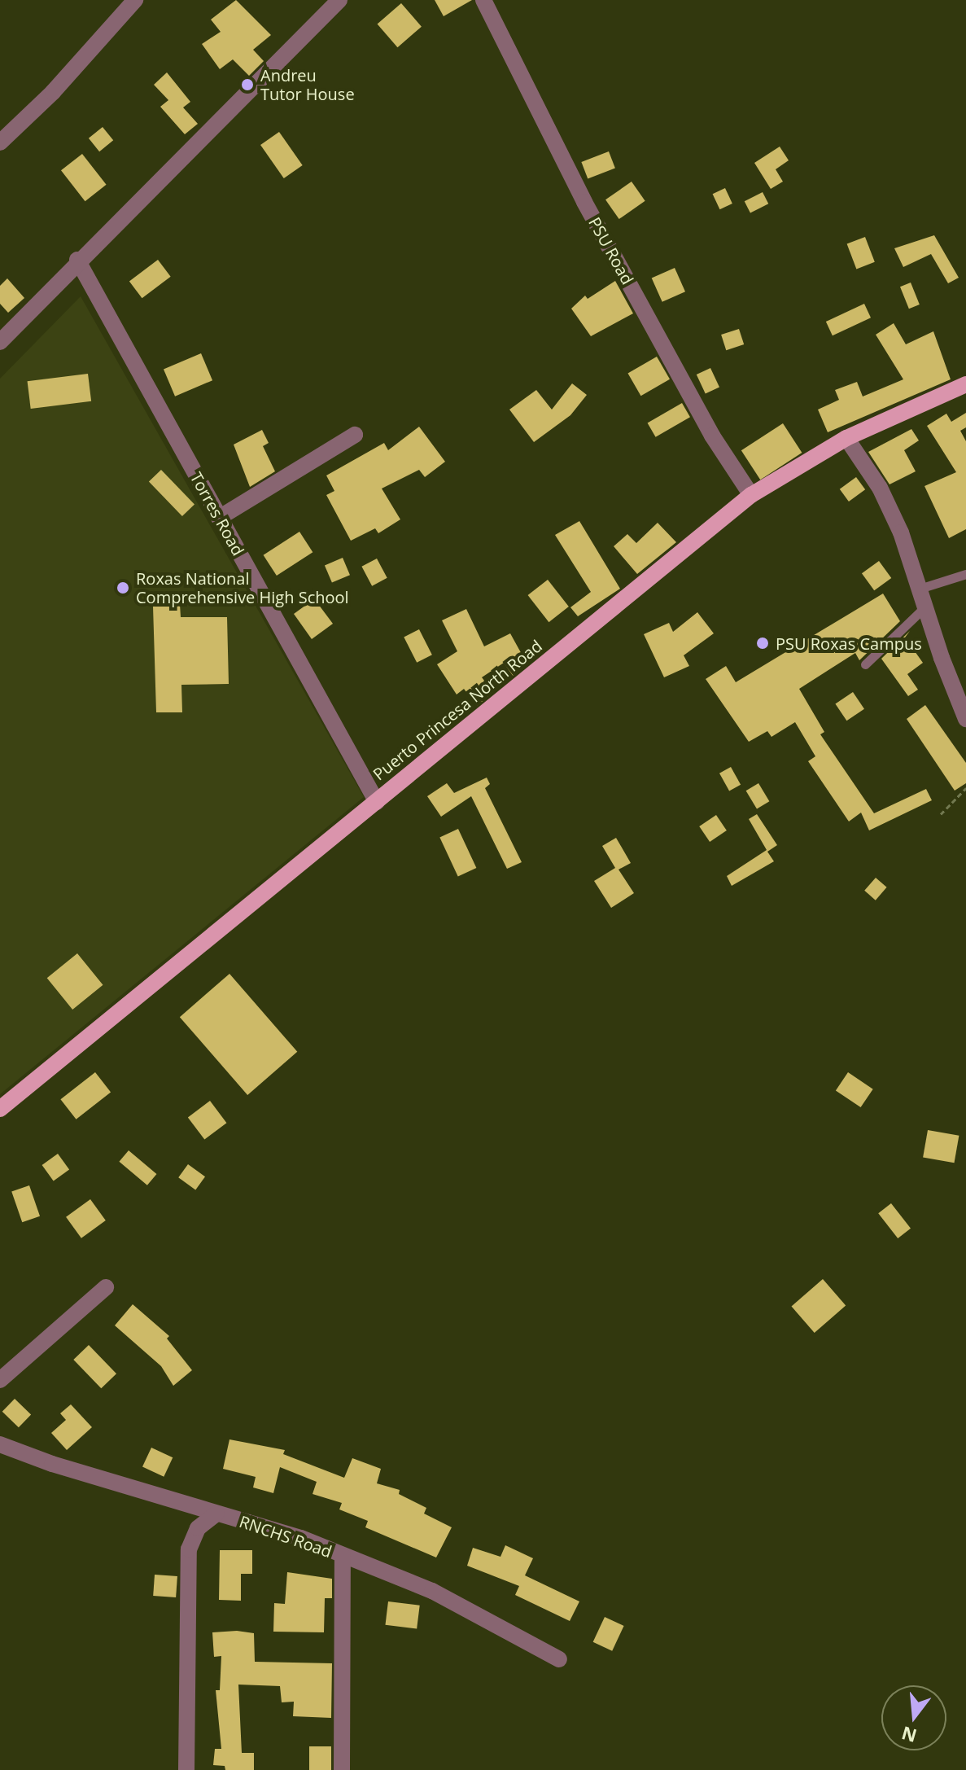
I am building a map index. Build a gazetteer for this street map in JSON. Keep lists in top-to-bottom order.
{
  "streets": {
    "main road": ["Puerto Princesa North Road"],
    "street": ["PSU Road", "Torres Road", "RNCHS Road"]
  },
  "crossings": [
    ["PSU Road", "Puerto Princesa North Road"],
    ["Torres Road", "Puerto Princesa North Road"]
  ],
  "places": ["Andreu Tutor House", "Roxas National Comprehensive High School", "PSU Roxas Campus"],
  "north": "bottom"
}
